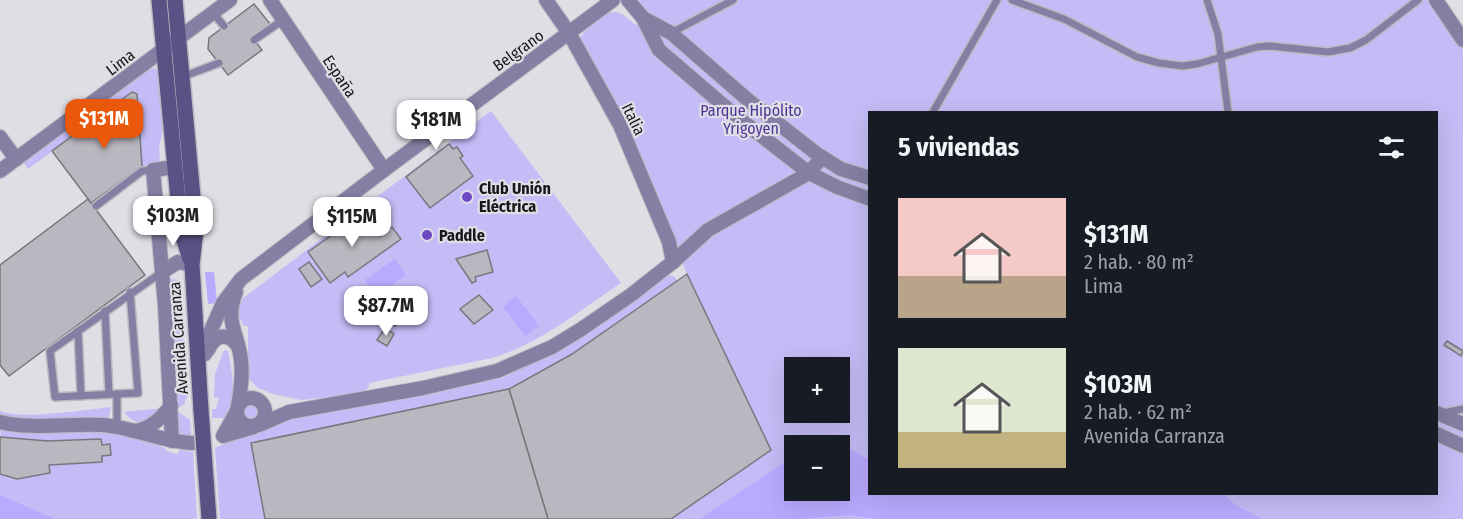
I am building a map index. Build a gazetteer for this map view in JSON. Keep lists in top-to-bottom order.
{
  "streets": {
    "main road": ["Avenida Carranza"],
    "street": [
      "Belgrano",
      "Lima",
      "España",
      "Italia"
    ]
  },
  "crossings": [
    ["Belgrano", "España"],
    ["Belgrano", "Italia"],
    ["Belgrano", "Avenida Carranza"],
    ["Lima", "Avenida Carranza"]
  ],
  "parks": ["Parque Hipólito Yrigoyen"],
  "places": ["Club Unión Eléctrica", "Paddle"],
  "page": {
    "price": [
      "$131M",
      "$181M",
      "$103M",
      "$115M",
      "$87.7M"
    ],
    "heading": "5 viviendas",
    "list": [
      {
        "name": "$131M",
        "note": "2 hab. · 80 m² · Lima"
      },
      {
        "name": "$103M",
        "note": "2 hab. · 62 m² · Avenida Carranza"
      }
    ],
    "map_buttons": ["+", "−"]
  }
}
